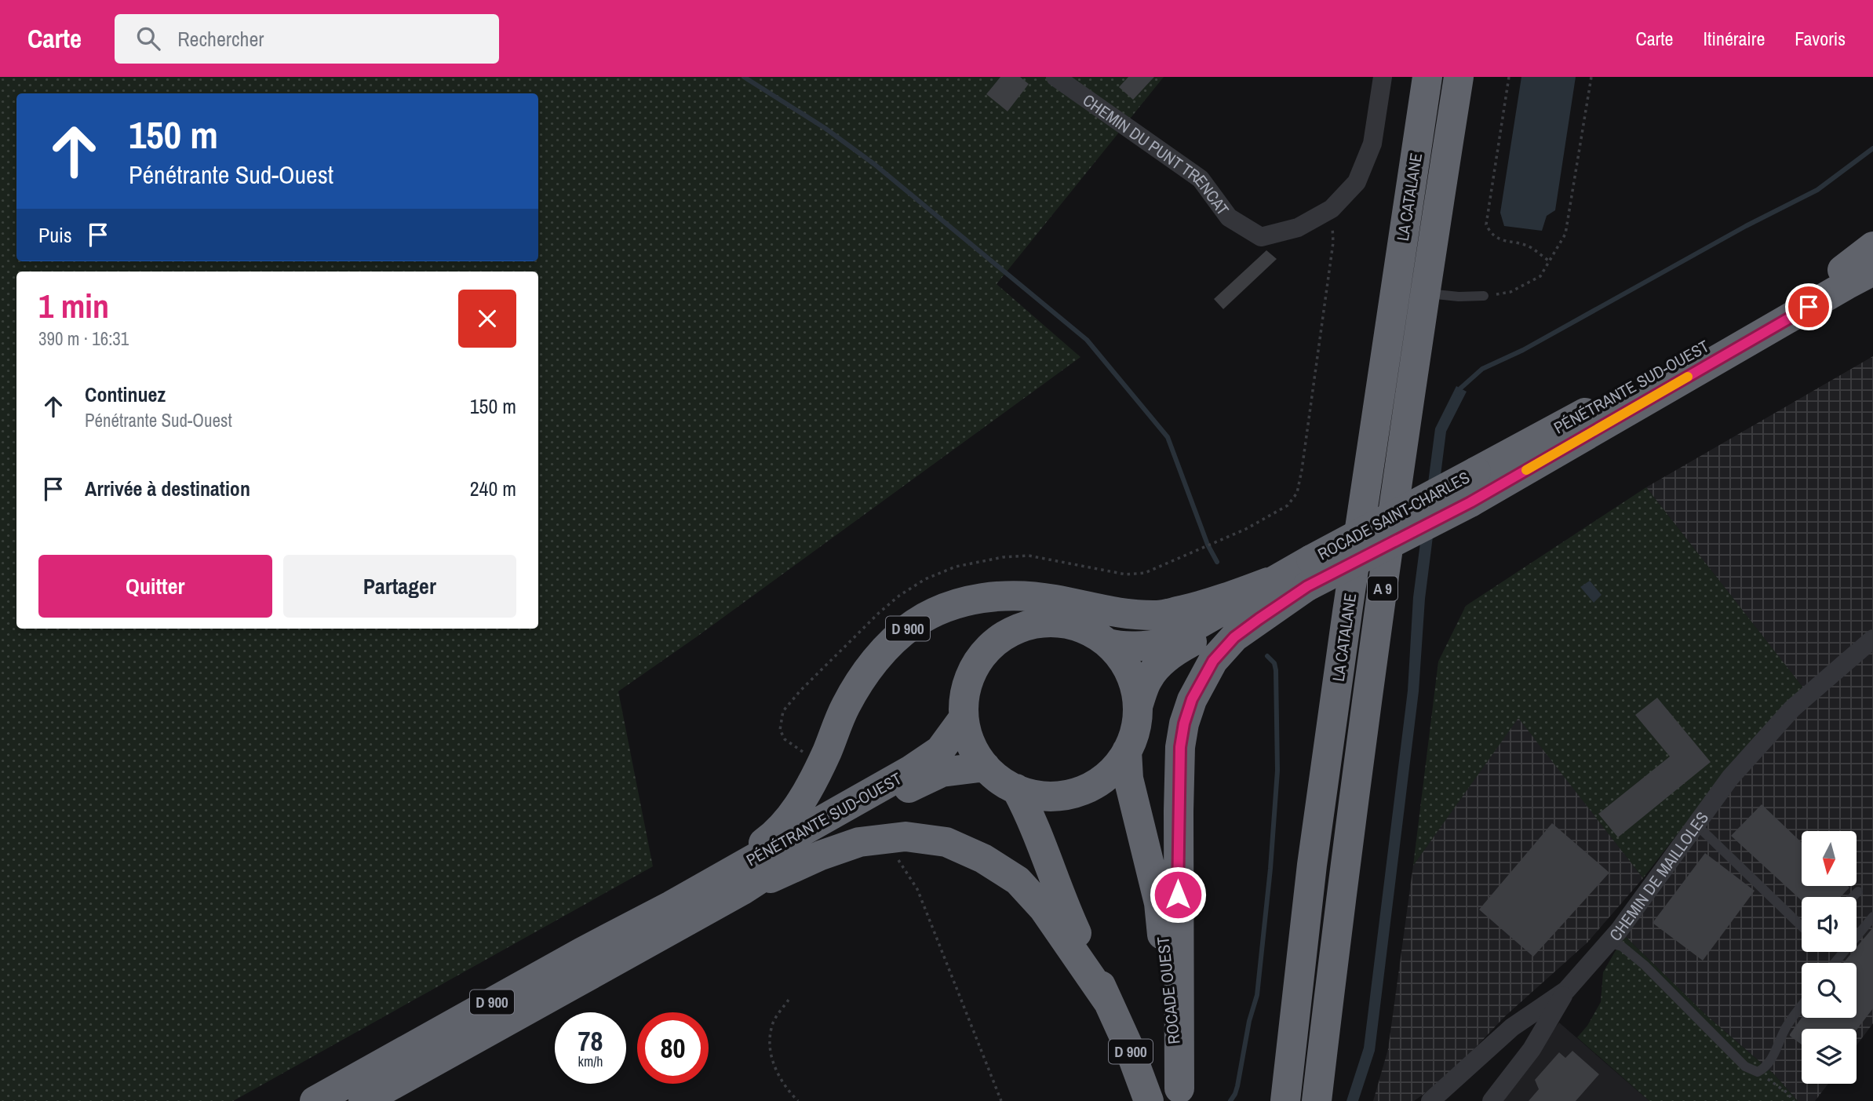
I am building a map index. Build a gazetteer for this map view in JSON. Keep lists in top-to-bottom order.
{
  "streets": {
    "highway": [
      "LA CATALANE",
      "PÉNÉTRANTE SUD-OUEST",
      "ROCADE SAINT-CHARLES",
      "A 9",
      "D 900",
      "ROCADE OUEST"
    ],
    "street": ["CHEMIN DU PUNT TRENCAT", "CHEMIN DE MAILLOLES"]
  },
  "crossings": [
    ["PÉNÉTRANTE SUD-OUEST", "ROCADE SAINT-CHARLES"],
    ["PÉNÉTRANTE SUD-OUEST", "ROCADE OUEST"]
  ],
  "north": "bottom",
  "page": {
    "header": "Carte",
    "search": "Rechercher",
    "nav": ["Carte", "Itinéraire", "Favoris"],
    "turn": ["150 m", "Pénétrante Sud-Ouest"],
    "then": "Puis",
    "heading": ["1 min", "390 m · 16:31"],
    "list": [
      {
        "name": "Continuez",
        "note": "Pénétrante Sud-Ouest",
        "value": "150 m"
      },
      {
        "name": "Arrivée à destination",
        "value": "240 m"
      }
    ],
    "buttons": ["Quitter", "Partager"],
    "speed": "78 km/h",
    "limit": "80"
  }
}
